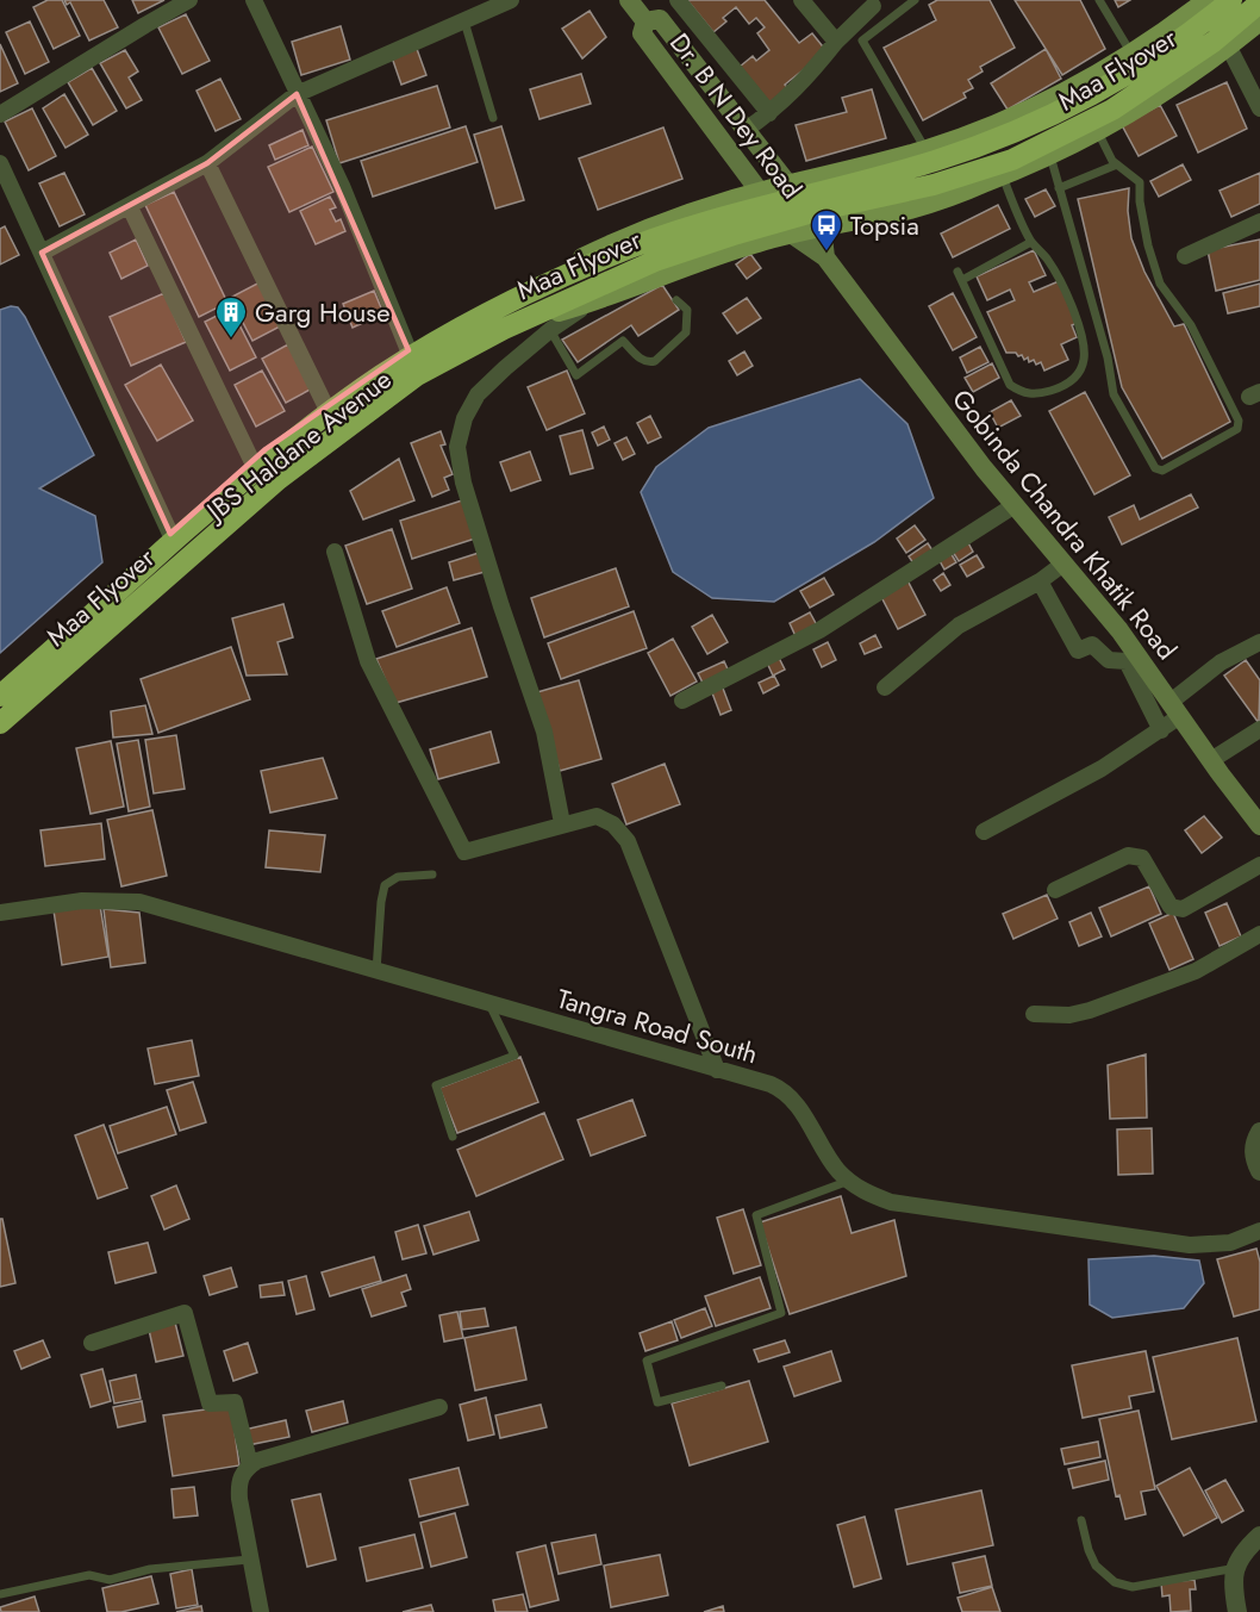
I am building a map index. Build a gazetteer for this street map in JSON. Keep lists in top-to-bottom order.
{
  "streets": {
    "highway": ["Maa Flyover"],
    "main road": ["Dr. B N Dey Road", "JBS Haldane Avenue", "Gobinda Chandra Khatik Road"],
    "street": ["Tangra Road South"]
  },
  "crossings": [
    ["Dr. B N Dey Road", "JBS Haldane Avenue"],
    ["Dr. B N Dey Road", "Gobinda Chandra Khatik Road"]
  ],
  "places": {
    "bus stop": ["Topsia"],
    "building": ["Garg House"]
  }
}
